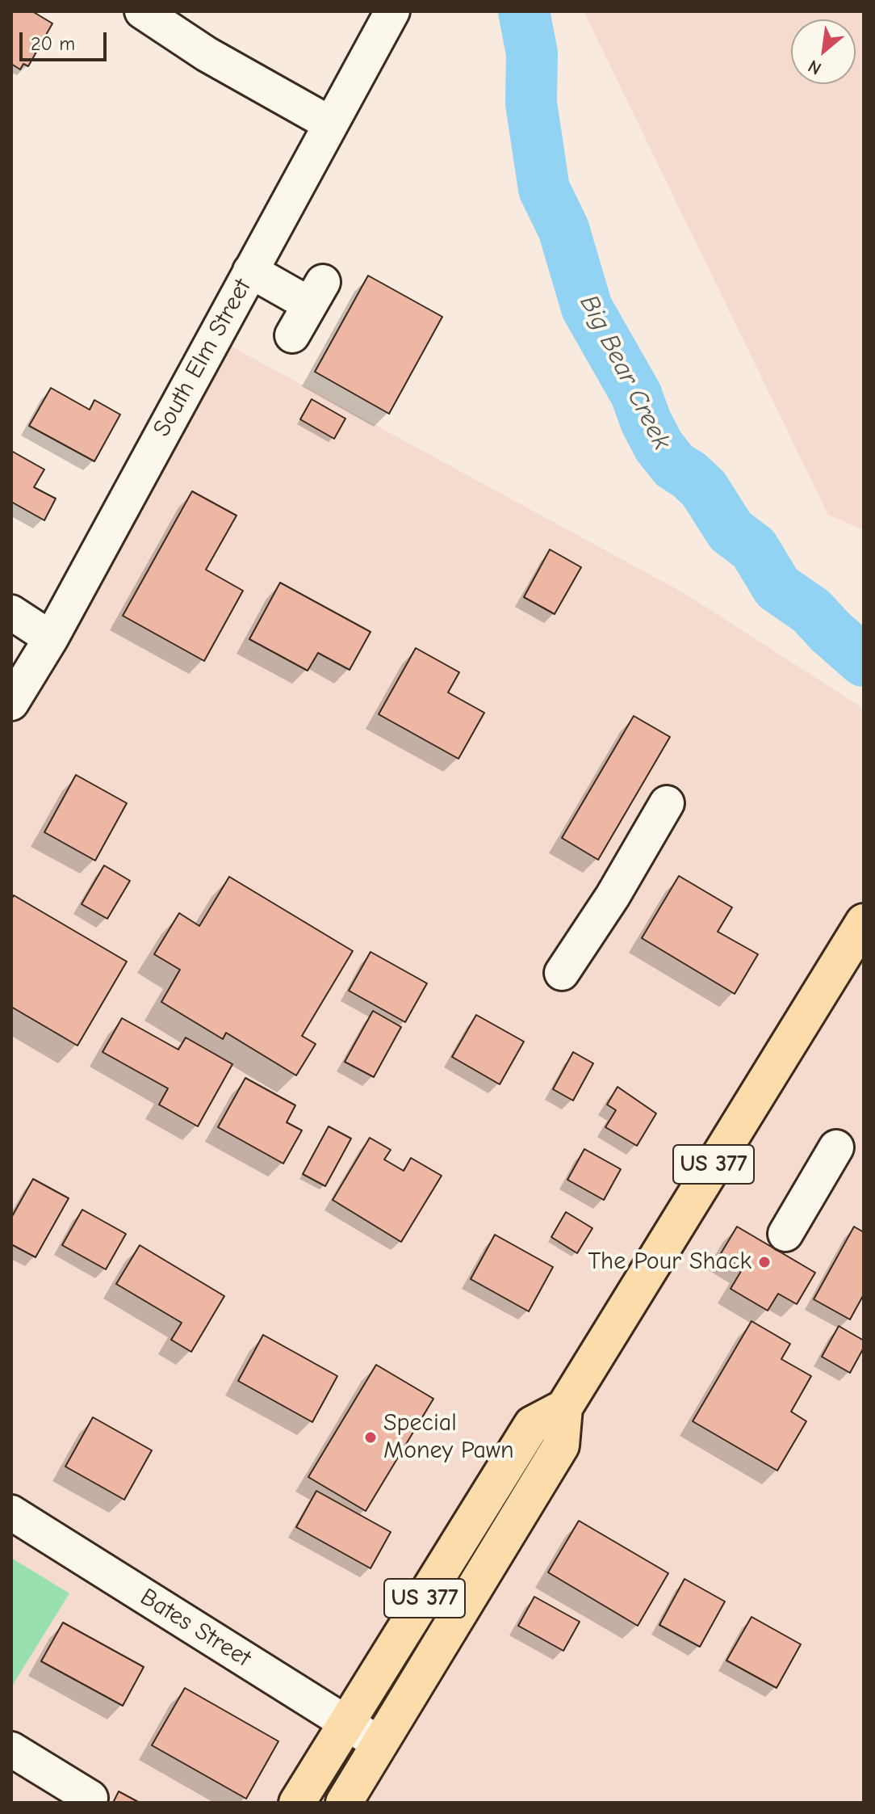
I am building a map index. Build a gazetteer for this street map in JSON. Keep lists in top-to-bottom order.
{
  "streets": {
    "main road": ["US 377"],
    "street": ["South Elm Street", "Bates Street"]
  },
  "crossings": [
    ["US 377", "Bates Street"]
  ],
  "water": ["Big Bear Creek"],
  "places": ["The Pour Shack", "Special Money Pawn"],
  "scale_bar": "20 m",
  "north": "bottom left"
}
